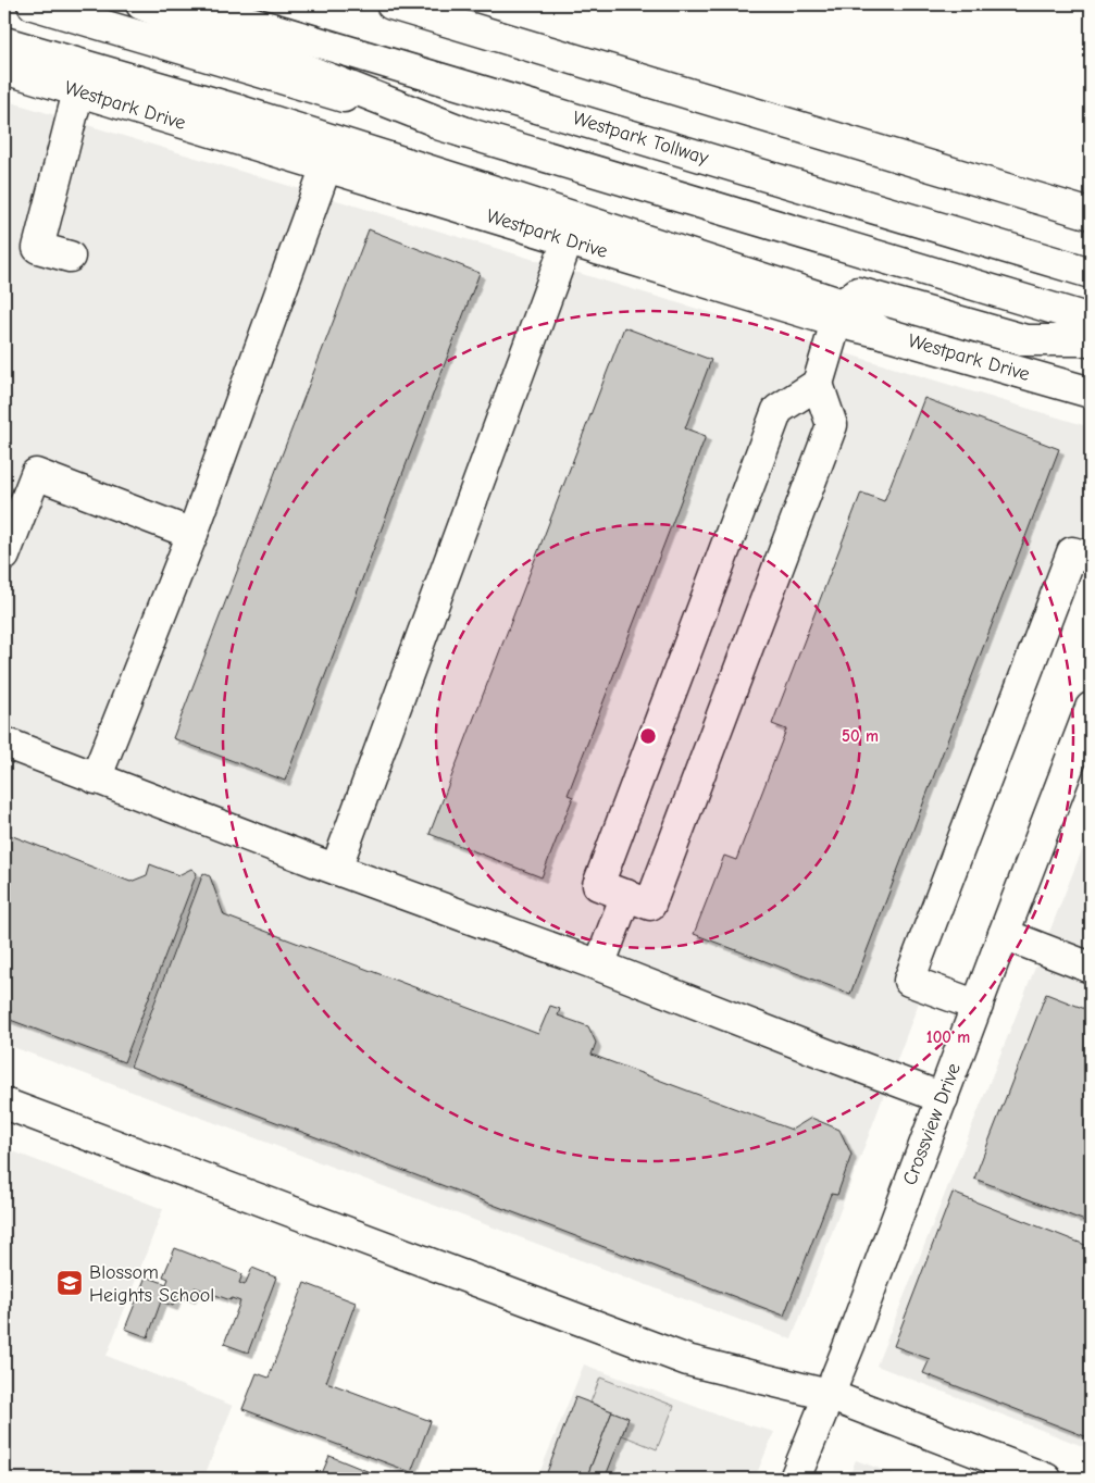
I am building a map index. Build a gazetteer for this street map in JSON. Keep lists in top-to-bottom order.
{
  "streets": {
    "main road": ["Westpark Drive", "Westpark Tollway", "Crossview Drive"]
  },
  "places": {
    "school or university": ["Blossom Heights School"]
  },
  "rings": ["50 m", "100 m"]
}
